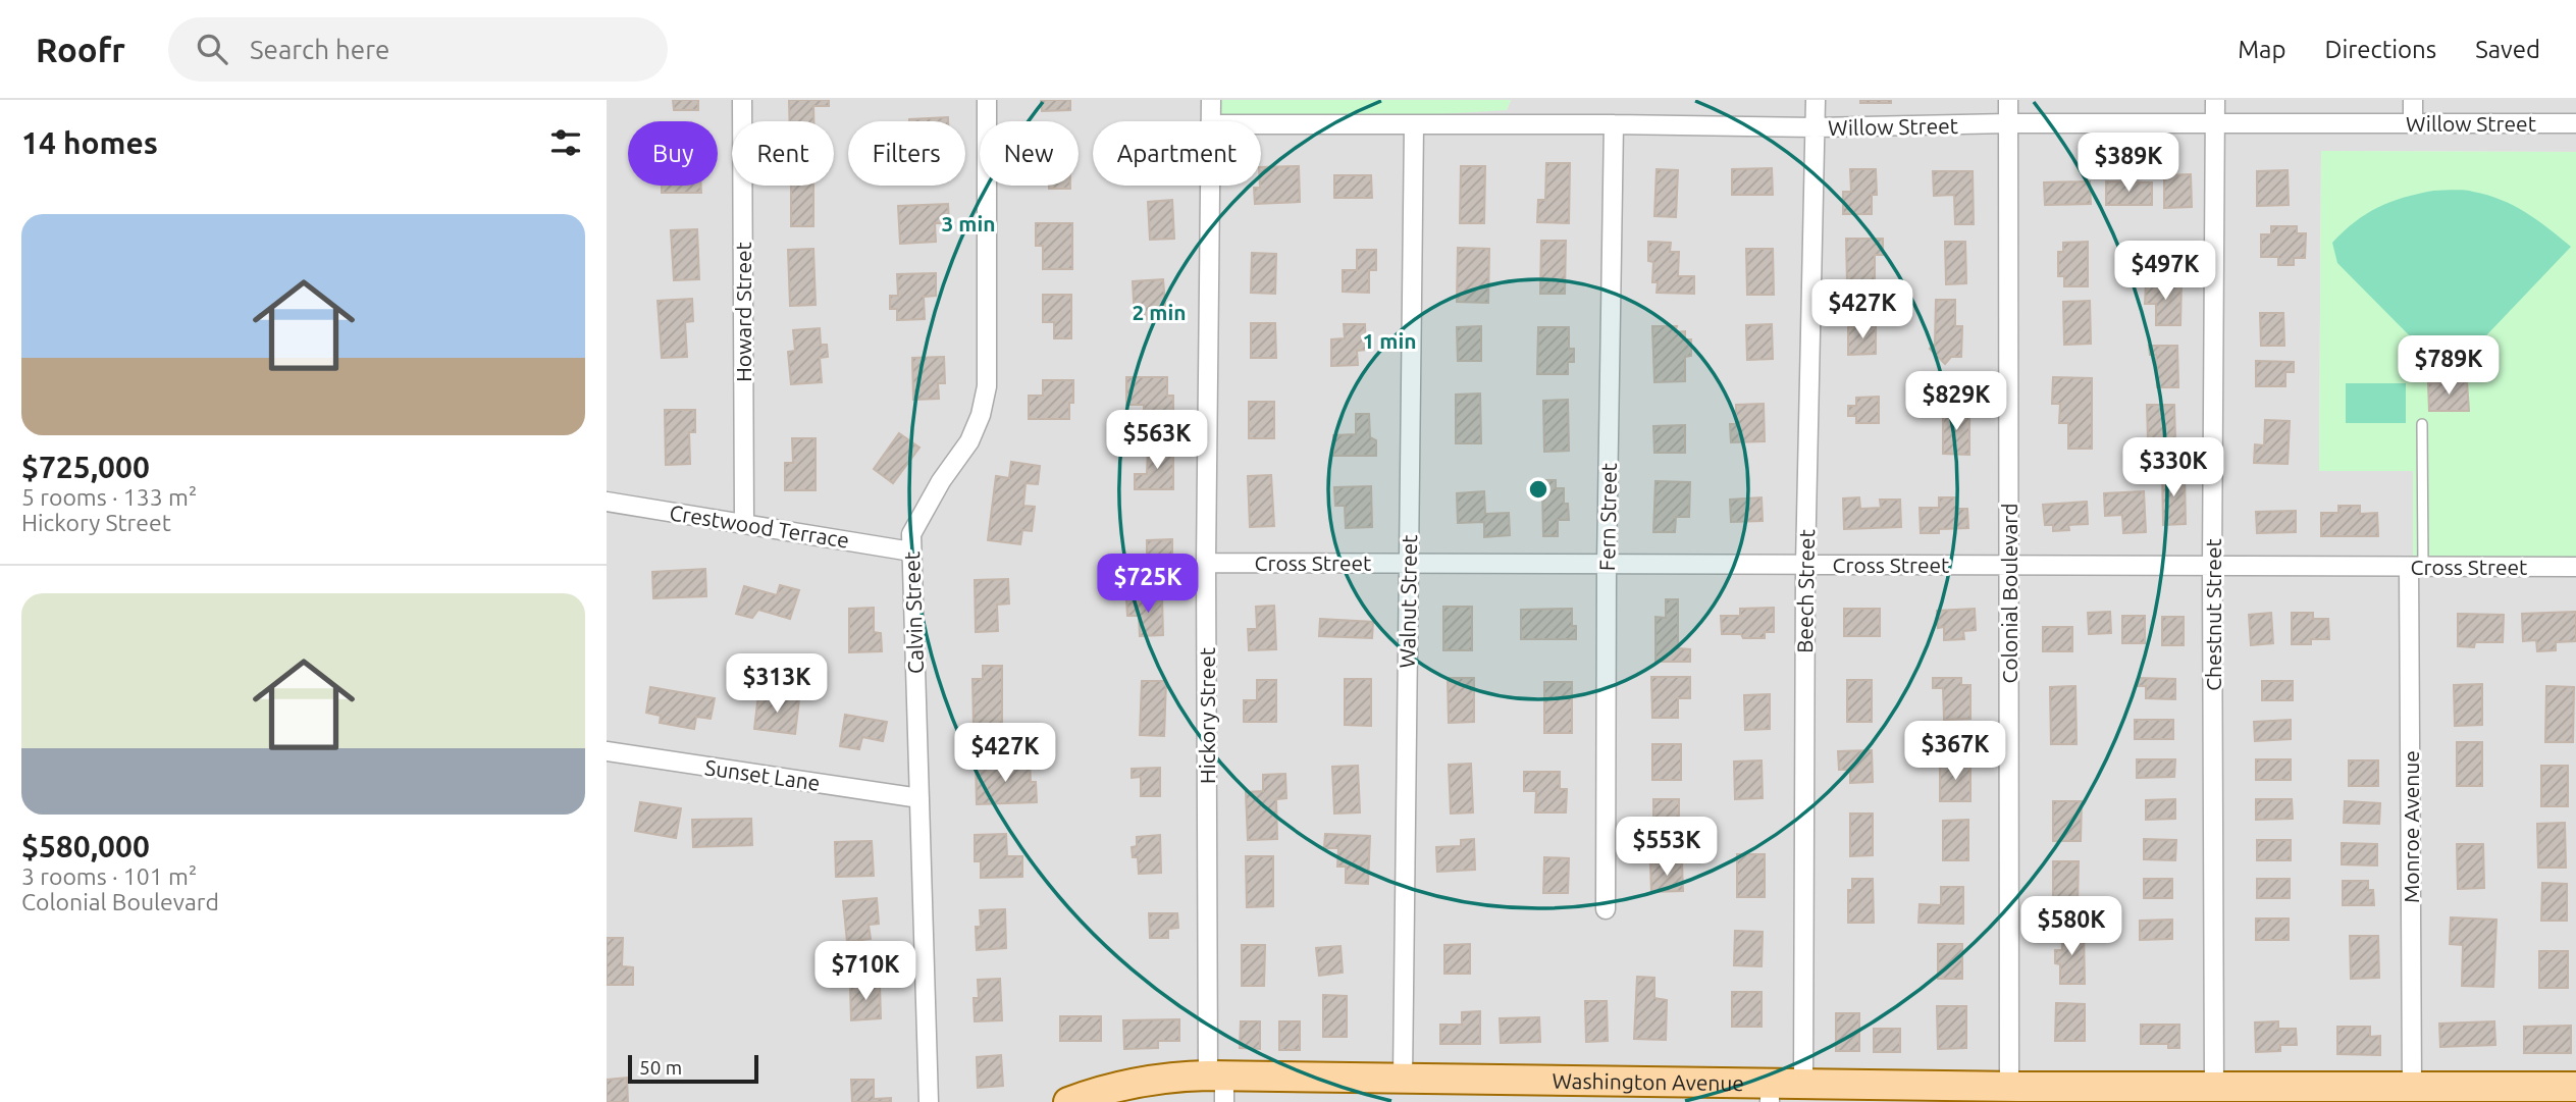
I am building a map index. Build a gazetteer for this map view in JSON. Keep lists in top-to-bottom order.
{
  "streets": {
    "main road": ["Washington Avenue"],
    "street": [
      "Willow Street",
      "Howard Street",
      "Fern Street",
      "Crestwood Terrace",
      "Cross Street",
      "Beech Street",
      "Colonial Boulevard",
      "Walnut Street",
      "Calvin Street",
      "Chestnut Street",
      "Hickory Street",
      "Sunset Lane",
      "Monroe Avenue"
    ]
  },
  "crossings": [
    ["Willow Street", "Fern Street"],
    ["Willow Street", "Beech Street"],
    ["Willow Street", "Colonial Boulevard"],
    ["Willow Street", "Walnut Street"],
    ["Willow Street", "Chestnut Street"],
    ["Howard Street", "Crestwood Terrace"],
    ["Fern Street", "Cross Street"],
    ["Crestwood Terrace", "Calvin Street"],
    ["Cross Street", "Beech Street"],
    ["Cross Street", "Colonial Boulevard"],
    ["Cross Street", "Walnut Street"],
    ["Cross Street", "Chestnut Street"],
    ["Cross Street", "Hickory Street"],
    ["Cross Street", "Monroe Avenue"],
    ["Beech Street", "Washington Avenue"],
    ["Colonial Boulevard", "Washington Avenue"],
    ["Walnut Street", "Washington Avenue"],
    ["Calvin Street", "Sunset Lane"],
    ["Chestnut Street", "Washington Avenue"],
    ["Hickory Street", "Washington Avenue"],
    ["Monroe Avenue", "Washington Avenue"]
  ],
  "scale_bar": "50 m",
  "page": {
    "header": "Roofr",
    "search": "Search here",
    "nav": ["Map", "Directions", "Saved"],
    "heading": "14 homes",
    "chip": [
      "Buy",
      "Rent",
      "Filters",
      "New",
      "Apartment"
    ],
    "price": [
      "$389K",
      "$497K",
      "$427K",
      "$789K",
      "$829K",
      "$563K",
      "$330K",
      "$725K",
      "$313K",
      "$367K",
      "$427K",
      "$553K",
      "$580K",
      "$710K"
    ],
    "list": [
      {
        "name": "$725,000",
        "note": "5 rooms · 133 m² · Hickory Street"
      },
      {
        "name": "$580,000",
        "note": "3 rooms · 101 m² · Colonial Boulevard"
      }
    ],
    "scale": "50 m"
  },
  "rings": ["3 min", "2 min", "1 min"]
}
